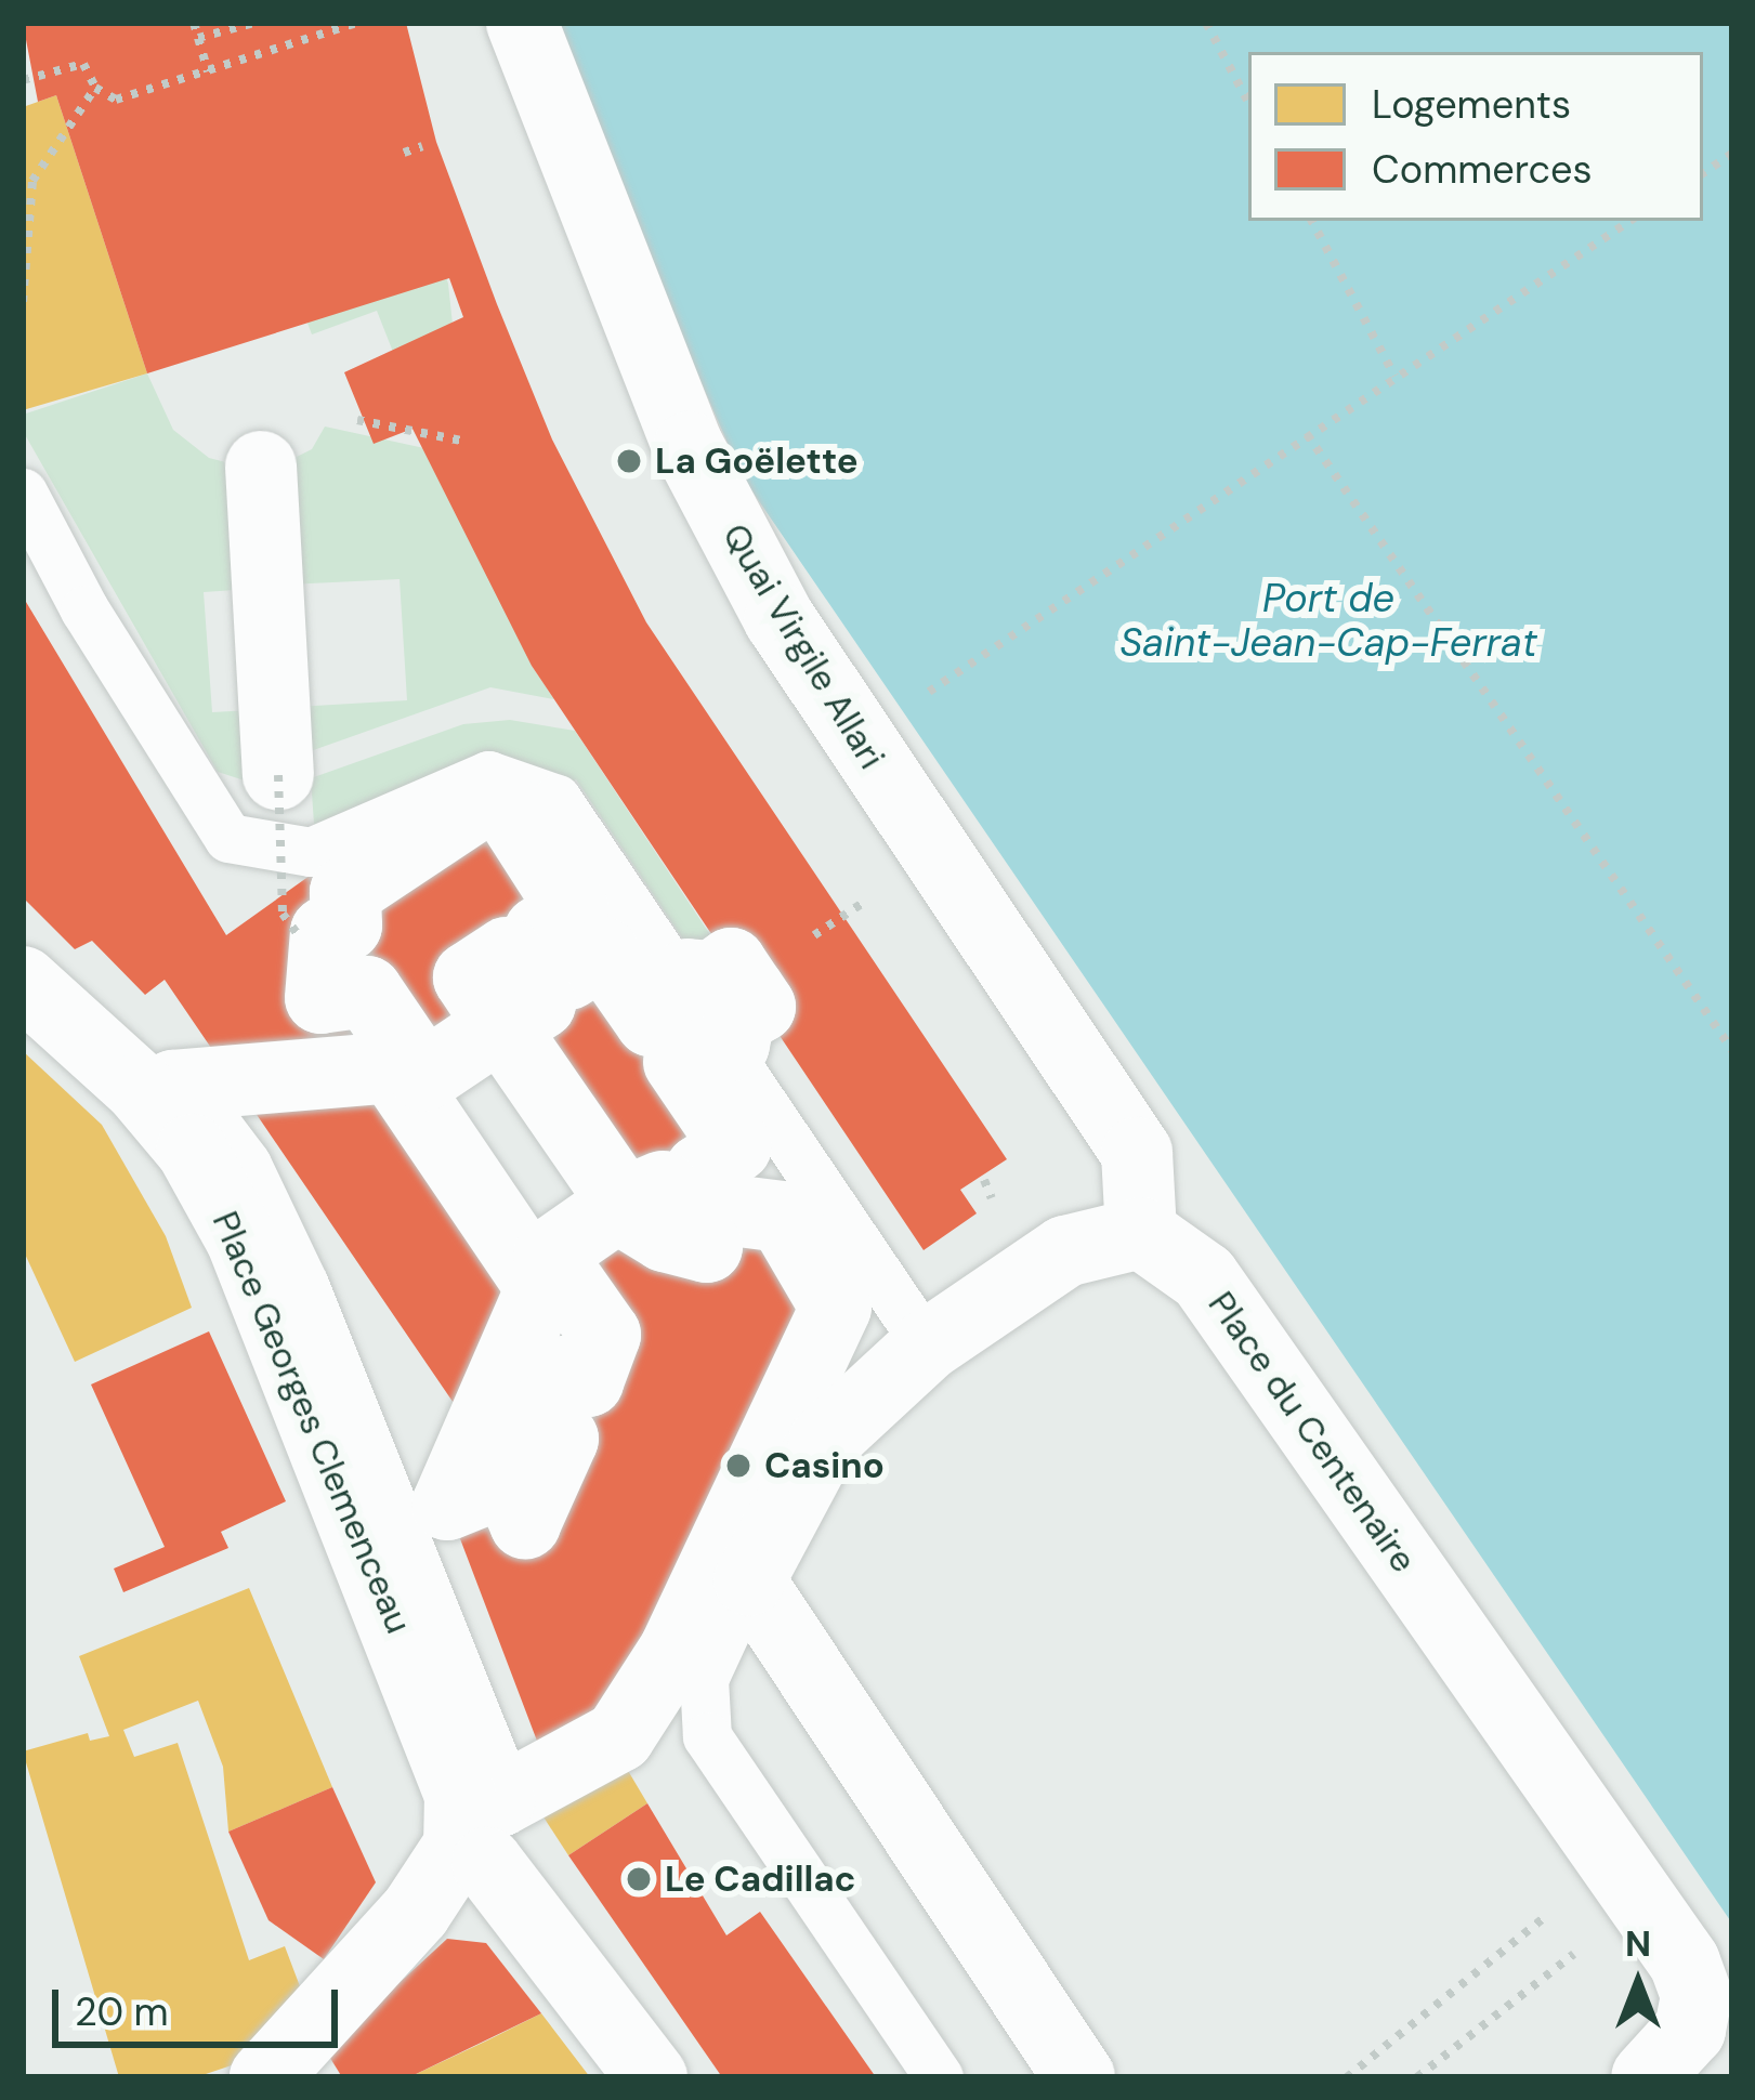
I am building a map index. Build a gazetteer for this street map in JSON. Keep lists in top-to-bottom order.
{
  "streets": {
    "street": ["Quai Virgile Allari", "Place Georges Clemenceau", "Place du Centenaire"]
  },
  "crossings": [
    ["Quai Virgile Allari", "Place du Centenaire"]
  ],
  "water": ["Port de Saint-Jean-Cap-Ferrat"],
  "places": ["La Goëlette", "Casino", "Le Cadillac"],
  "legend": ["Logements", "Commerces"],
  "scale_bar": "20 m",
  "north": "top"
}
